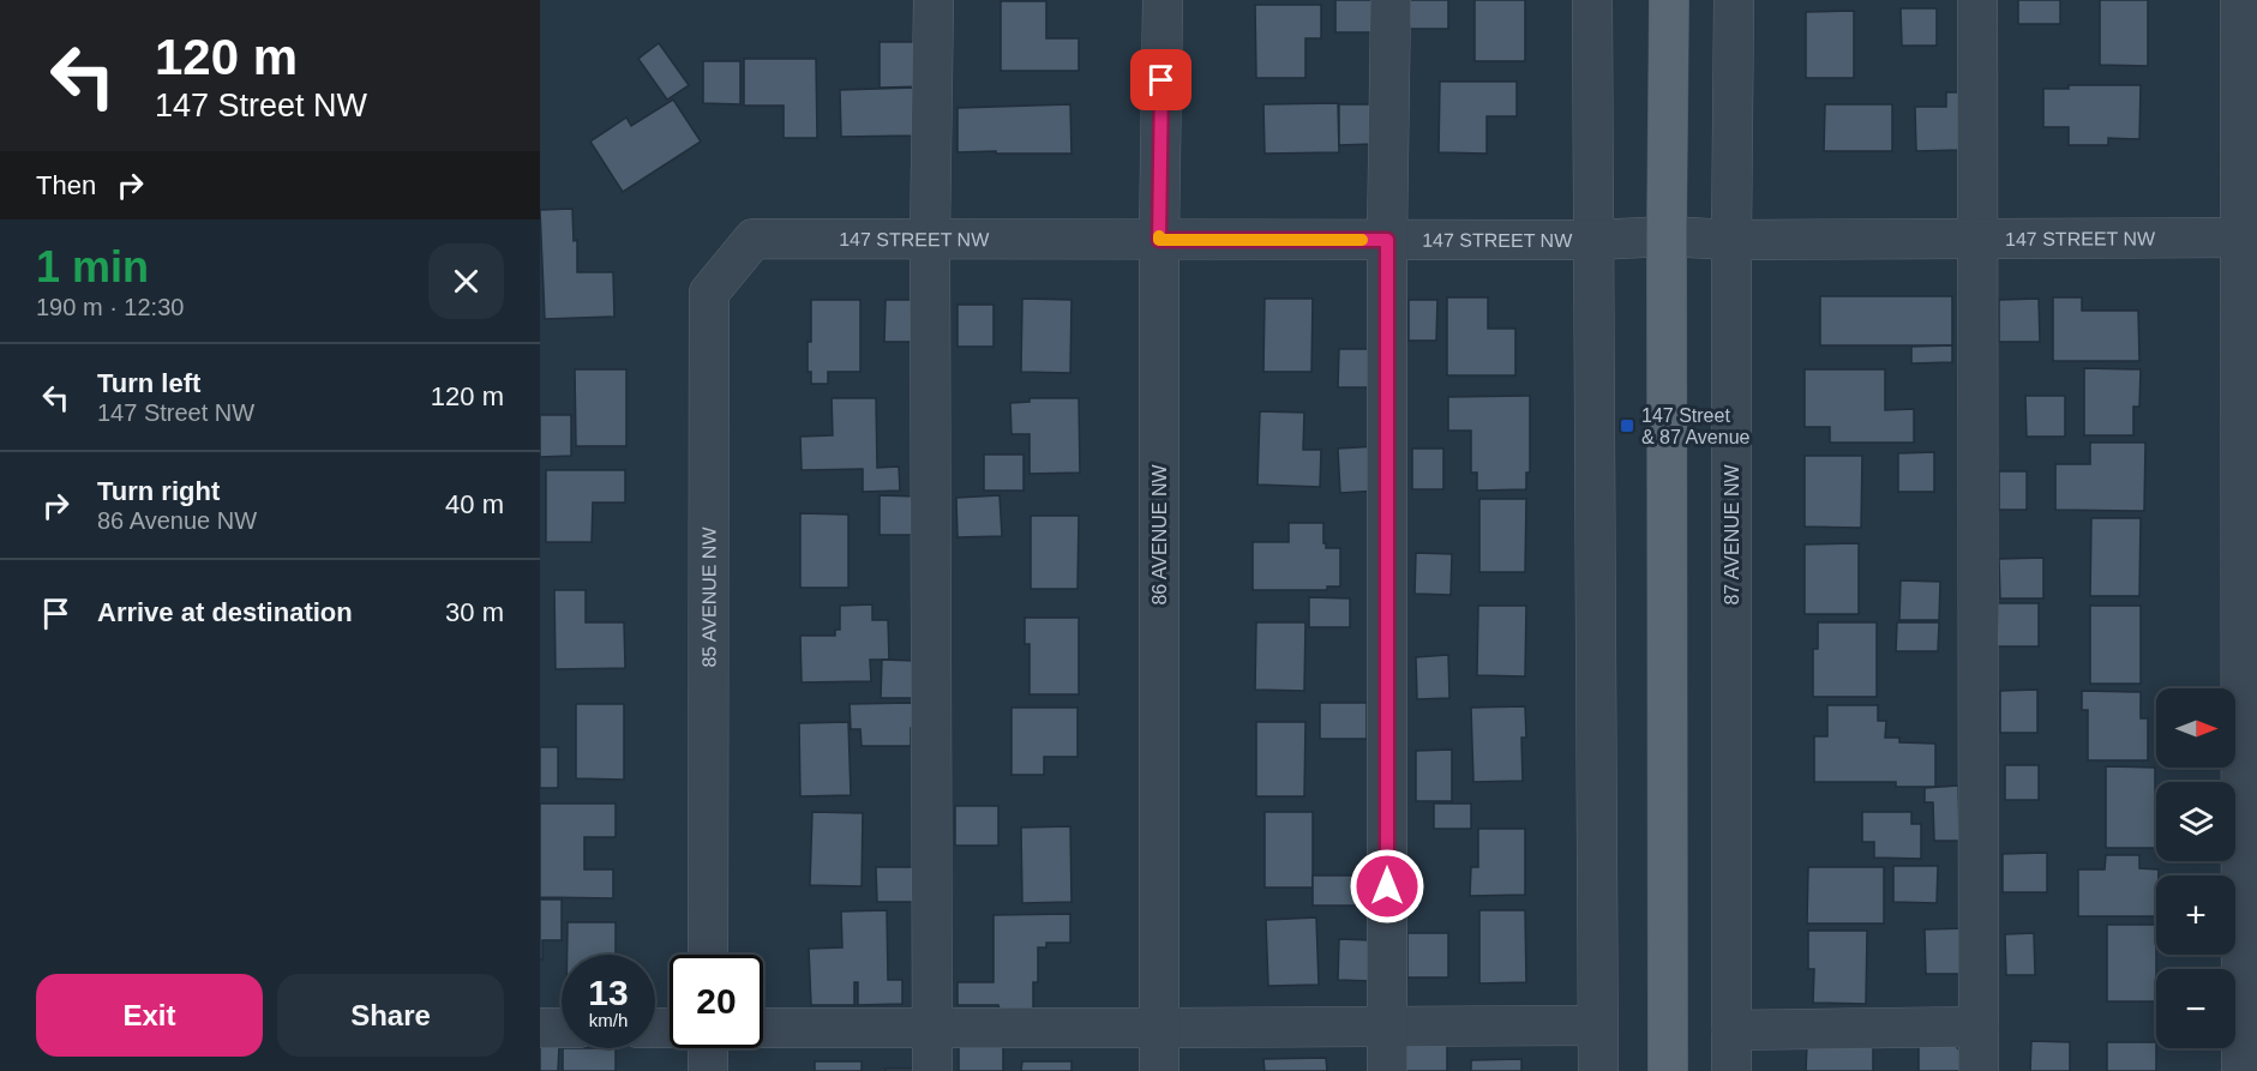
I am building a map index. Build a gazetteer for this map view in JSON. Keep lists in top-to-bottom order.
{
  "streets": {
    "street": [
      "147 STREET NW",
      "86 AVENUE NW",
      "87 AVENUE NW",
      "85 AVENUE NW"
    ]
  },
  "crossings": [
    ["147 STREET NW", "86 AVENUE NW"],
    ["147 STREET NW", "87 AVENUE NW"],
    ["147 STREET NW", "85 AVENUE NW"]
  ],
  "places": {
    "transit": ["147 Street & 87 Avenue"]
  },
  "north": "right",
  "page": {
    "turn": ["120 m", "147 Street NW"],
    "then": "Then",
    "heading": ["1 min", "190 m · 12:30"],
    "list": [
      {
        "name": "Turn left",
        "note": "147 Street NW",
        "value": "120 m"
      },
      {
        "name": "Turn right",
        "note": "86 Avenue NW",
        "value": "40 m"
      },
      {
        "name": "Arrive at destination",
        "value": "30 m"
      }
    ],
    "map_buttons": ["+", "−"],
    "speed": "13 km/h",
    "limit": "20",
    "buttons": ["Exit", "Share"]
  }
}
